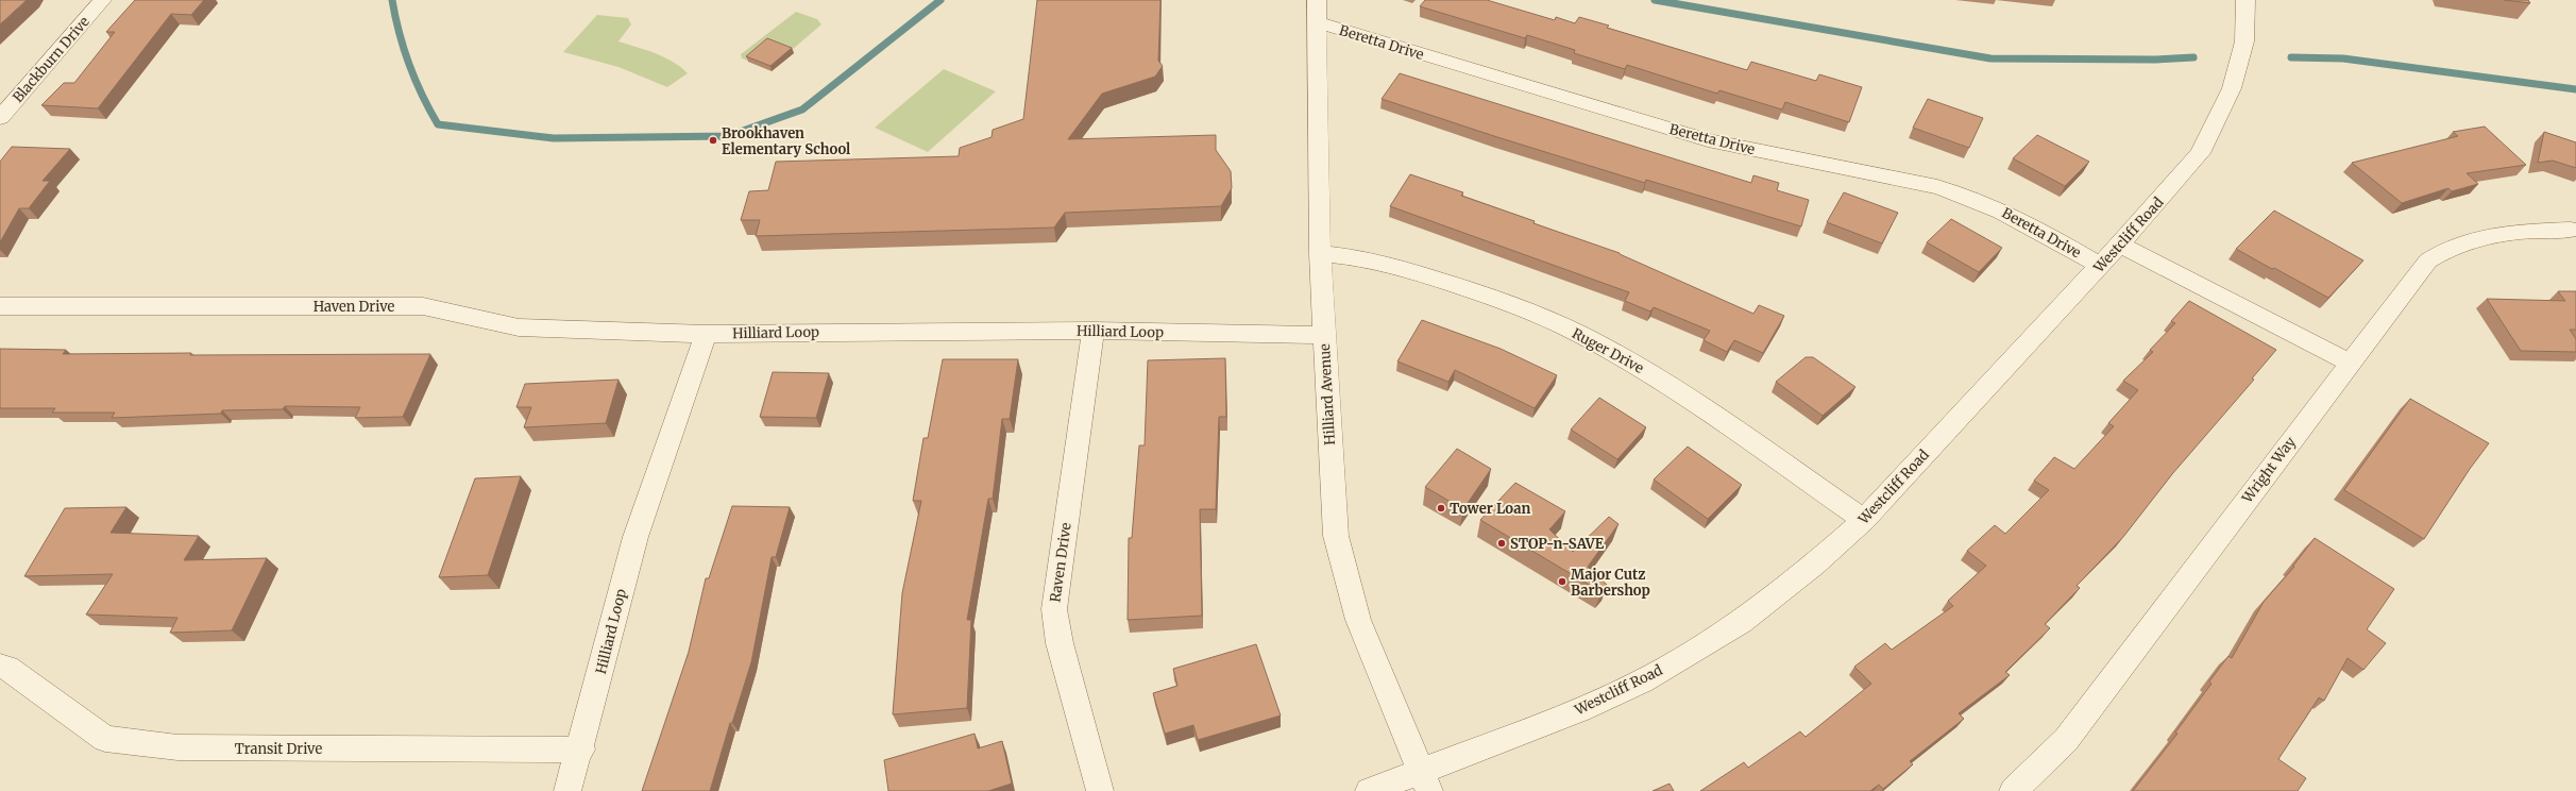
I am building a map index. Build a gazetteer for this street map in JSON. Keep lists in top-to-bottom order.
{
  "streets": {
    "street": [
      "Beretta Drive",
      "Blackburn Drive",
      "Westcliff Road",
      "Haven Drive",
      "Hilliard Loop",
      "Ruger Drive",
      "Hilliard Avenue",
      "Wright Way",
      "Raven Drive",
      "Transit Drive"
    ]
  },
  "crossings": [
    ["Beretta Drive", "Westcliff Road"],
    ["Beretta Drive", "Hilliard Avenue"],
    ["Westcliff Road", "Ruger Drive"],
    ["Westcliff Road", "Hilliard Avenue"],
    ["Haven Drive", "Hilliard Loop"],
    ["Hilliard Loop", "Hilliard Avenue"],
    ["Hilliard Loop", "Raven Drive"],
    ["Hilliard Loop", "Transit Drive"],
    ["Ruger Drive", "Hilliard Avenue"]
  ],
  "places": [
    "Brookhaven Elementary School",
    "Tower Loan",
    "STOP-n-SAVE",
    "Major Cutz Barbershop"
  ]
}
